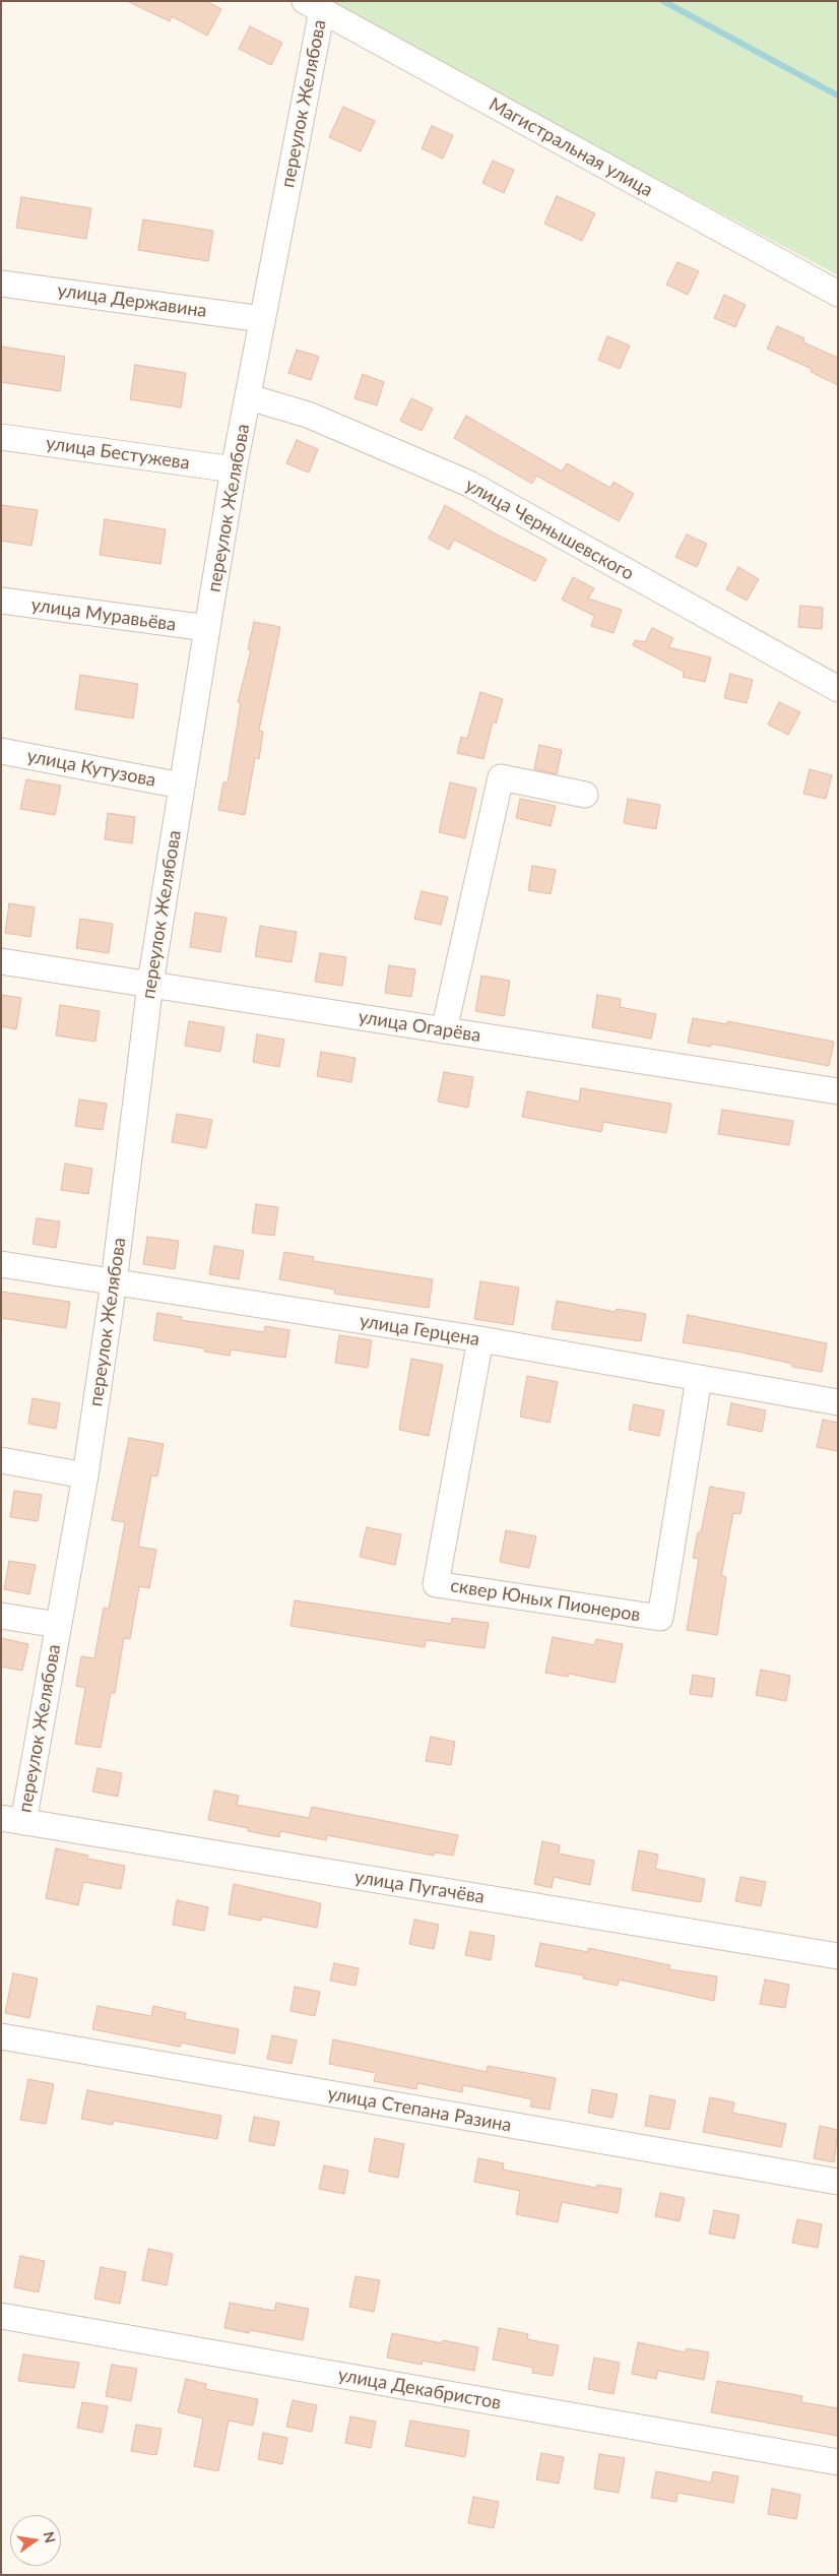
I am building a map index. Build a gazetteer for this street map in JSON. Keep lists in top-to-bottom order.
{
  "streets": {
    "street": [
      "переулок Желябова",
      "Магистральная улица",
      "улица Державина",
      "улица Бестужева",
      "улица Чернышевского",
      "улица Муравьёва",
      "улица Кутузова",
      "улица Огарёва",
      "улица Герцена",
      "сквер Юных Пионеров",
      "улица Пугачёва",
      "улица Степана Разина",
      "улица Декабристов"
    ]
  },
  "crossings": [
    ["переулок Желябова", "Магистральная улица"],
    ["переулок Желябова", "улица Державина"],
    ["переулок Желябова", "улица Бестужева"],
    ["переулок Желябова", "улица Чернышевского"],
    ["переулок Желябова", "улица Муравьёва"],
    ["переулок Желябова", "улица Кутузова"],
    ["переулок Желябова", "улица Огарёва"],
    ["переулок Желябова", "улица Герцена"],
    ["переулок Желябова", "улица Пугачёва"],
    ["улица Герцена", "сквер Юных Пионеров"]
  ],
  "north": "right"
}
